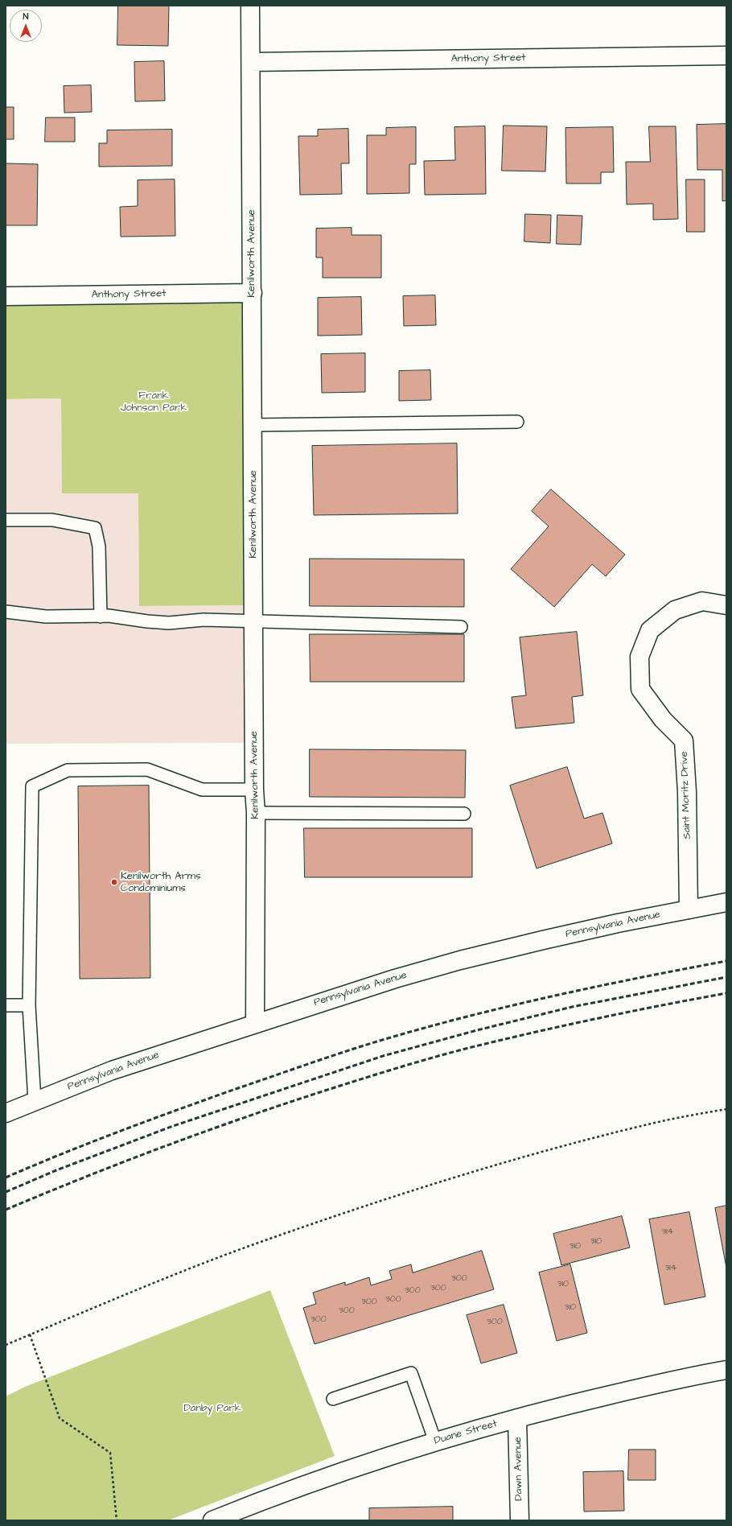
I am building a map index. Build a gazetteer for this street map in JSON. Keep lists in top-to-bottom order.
{
  "streets": {
    "street": [
      "Anthony Street",
      "Kenilworth Avenue",
      "Saint Moritz Drive",
      "Pennsylvania Avenue",
      "Duane Street",
      "Dawn Avenue"
    ]
  },
  "crossings": [
    ["Anthony Street", "Kenilworth Avenue"],
    ["Kenilworth Avenue", "Pennsylvania Avenue"],
    ["Saint Moritz Drive", "Pennsylvania Avenue"],
    ["Duane Street", "Dawn Avenue"]
  ],
  "parks": ["Frank Johnson Park", "Danby Park"],
  "places": ["Kenilworth Arms Condominiums"],
  "house_numbers": [
    "314",
    "310",
    "310",
    "314",
    "300",
    "310",
    "300",
    "300",
    "300",
    "300",
    "310",
    "300",
    "300",
    "300"
  ],
  "north": "top"
}
